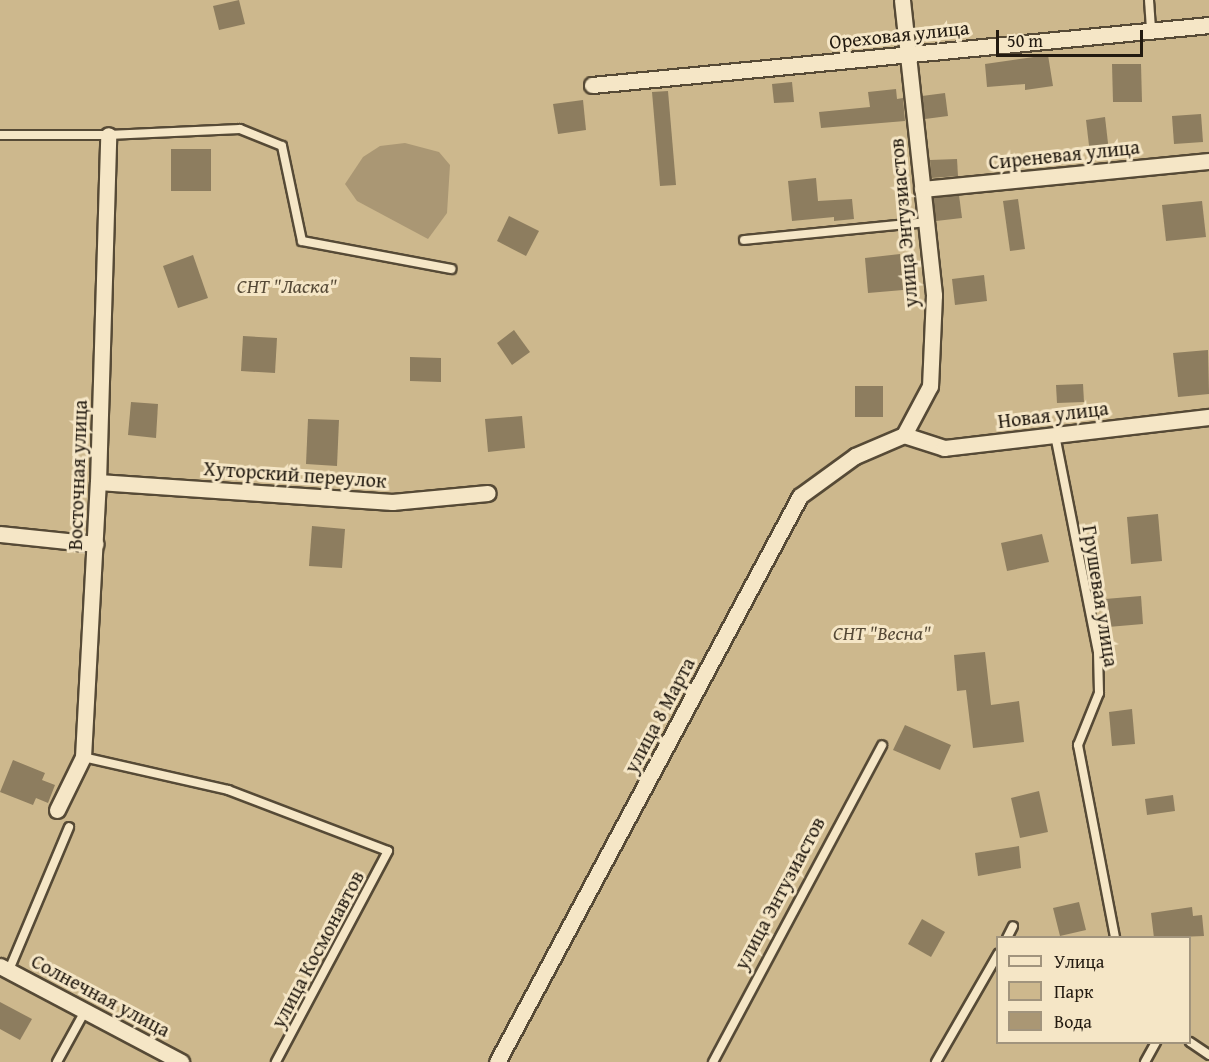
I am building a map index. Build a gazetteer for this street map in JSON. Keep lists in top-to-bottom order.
{
  "streets": {
    "street": [
      "Ореховая улица",
      "Сиреневая улица",
      "улица Энтузиастов",
      "Новая улица",
      "Хуторский переулок",
      "Восточная улица",
      "улица 8 Марта",
      "Солнечная улица"
    ],
    "lane": ["Грушевая улица", "улица Космонавтов"]
  },
  "crossings": [
    ["Ореховая улица", "улица Энтузиастов"],
    ["Сиреневая улица", "улица Энтузиастов"],
    ["улица Энтузиастов", "Новая улица"],
    ["улица Энтузиастов", "улица 8 Марта"],
    ["Новая улица", "Грушевая улица"],
    ["Новая улица", "улица 8 Марта"],
    ["Хуторский переулок", "Восточная улица"],
    ["Восточная улица", "улица Космонавтов"]
  ],
  "parks": ["СНТ \"Ласка\"", "СНТ \"Весна\""],
  "legend": ["Улица", "Парк", "Вода"],
  "scale_bar": "50 m"
}
